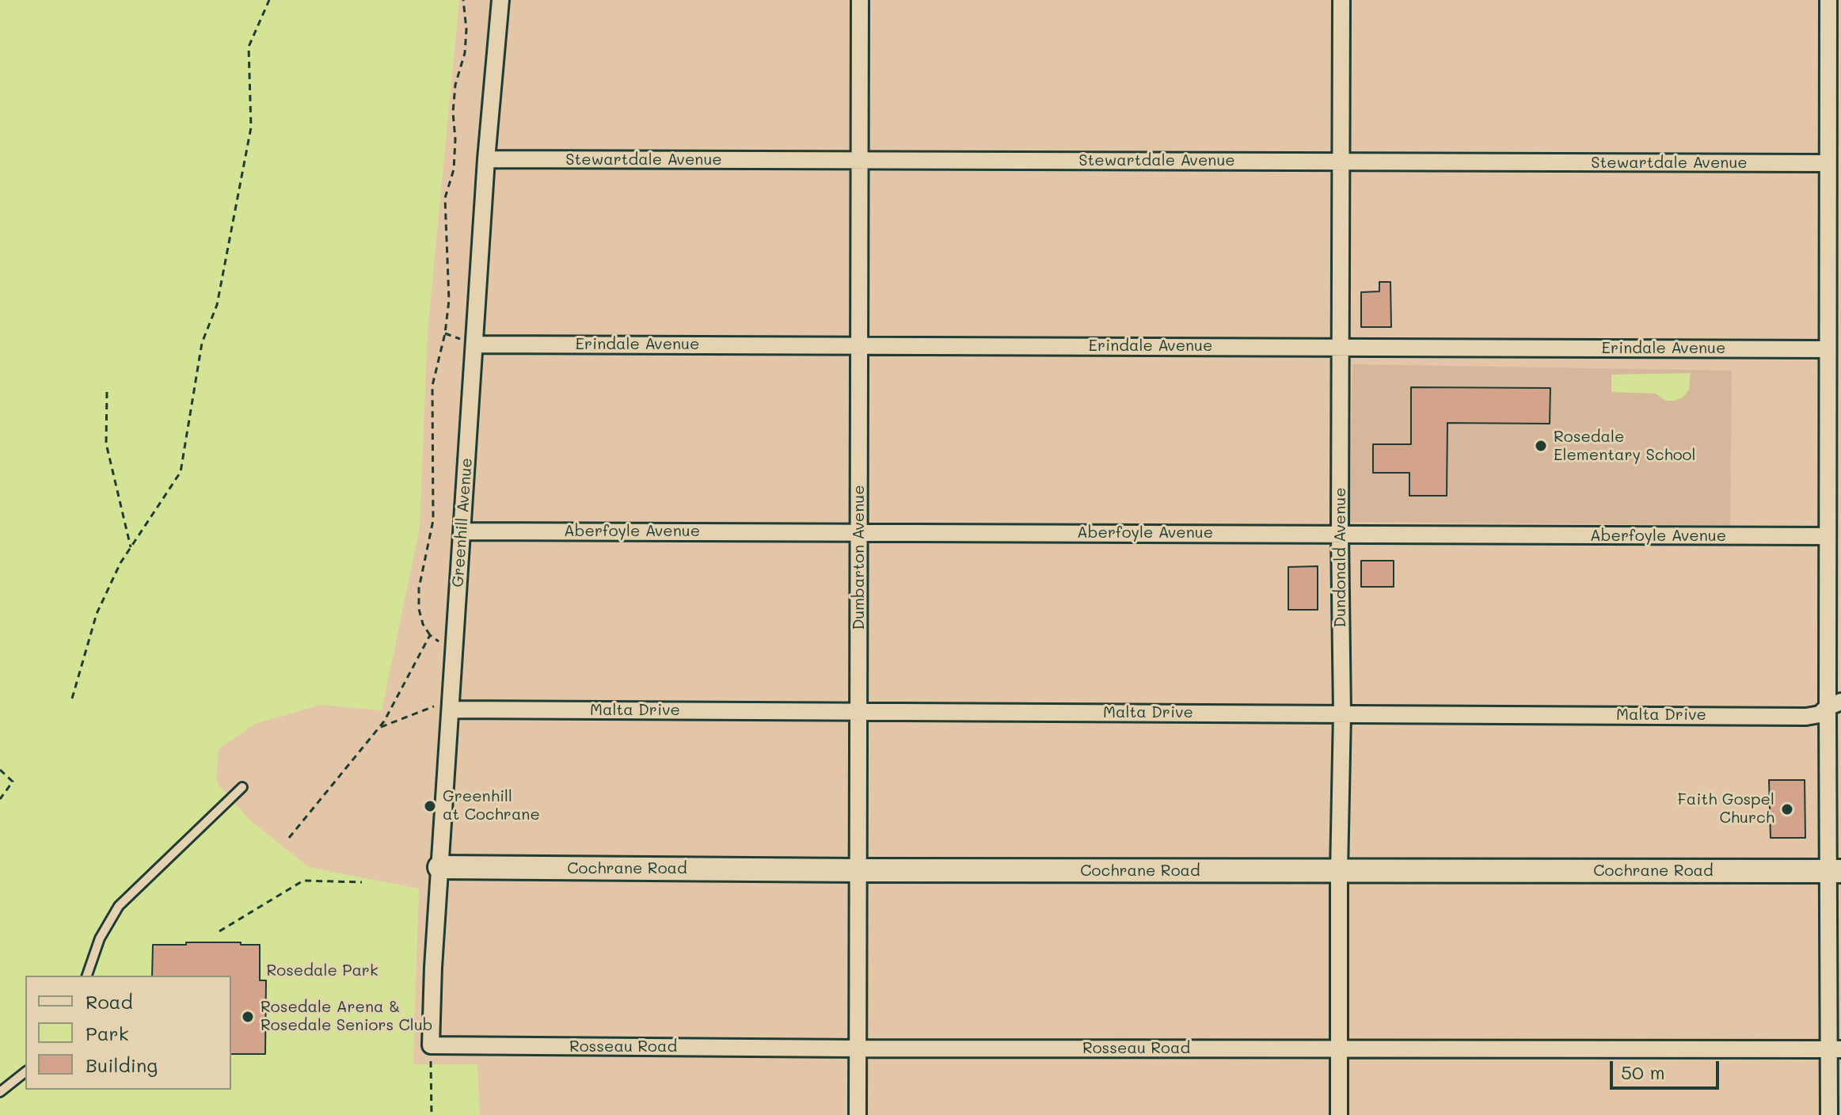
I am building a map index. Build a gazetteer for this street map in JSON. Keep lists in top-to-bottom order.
{
  "streets": {
    "street": [
      "Stewartdale Avenue",
      "Erindale Avenue",
      "Greenhill Avenue",
      "Aberfoyle Avenue",
      "Dumbarton Avenue",
      "Dundonald Avenue",
      "Malta Drive",
      "Cochrane Road",
      "Rosseau Road"
    ]
  },
  "crossings": [
    ["Stewartdale Avenue", "Greenhill Avenue"],
    ["Stewartdale Avenue", "Dumbarton Avenue"],
    ["Stewartdale Avenue", "Dundonald Avenue"],
    ["Erindale Avenue", "Greenhill Avenue"],
    ["Erindale Avenue", "Dumbarton Avenue"],
    ["Erindale Avenue", "Dundonald Avenue"],
    ["Greenhill Avenue", "Aberfoyle Avenue"],
    ["Greenhill Avenue", "Malta Drive"],
    ["Greenhill Avenue", "Cochrane Road"],
    ["Greenhill Avenue", "Rosseau Road"],
    ["Aberfoyle Avenue", "Dumbarton Avenue"],
    ["Aberfoyle Avenue", "Dundonald Avenue"],
    ["Dumbarton Avenue", "Malta Drive"],
    ["Dumbarton Avenue", "Cochrane Road"],
    ["Dumbarton Avenue", "Rosseau Road"],
    ["Dundonald Avenue", "Malta Drive"],
    ["Dundonald Avenue", "Cochrane Road"],
    ["Dundonald Avenue", "Rosseau Road"]
  ],
  "parks": ["Rosedale Park"],
  "places": [
    "Rosedale Elementary School",
    "Greenhill at Cochrane",
    "Faith Gospel Church",
    "Rosedale Arena & Rosedale Seniors Club"
  ],
  "legend": ["Road", "Park", "Building"],
  "scale_bar": "50 m"
}
